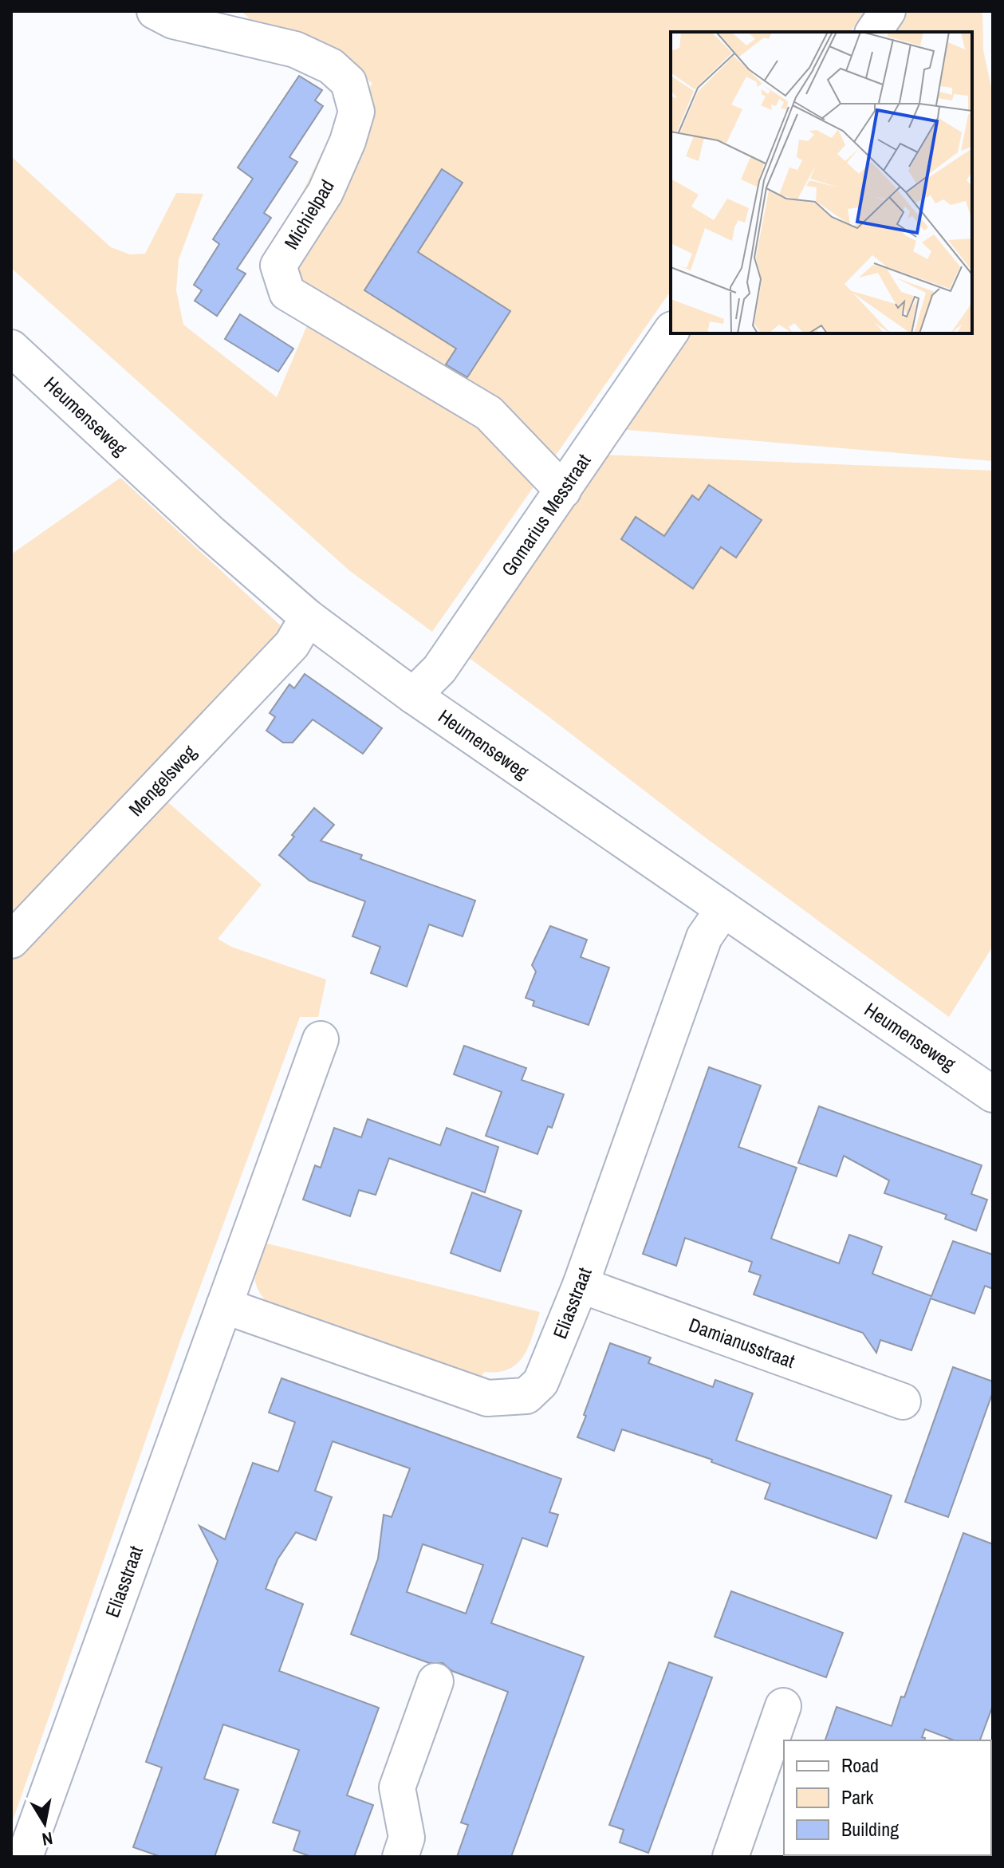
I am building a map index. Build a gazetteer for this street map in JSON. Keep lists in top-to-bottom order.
{
  "streets": {
    "street": [
      "Michielpad",
      "Heumenseweg",
      "Gomarius Messtraat",
      "Mengelsweg",
      "Eliasstraat",
      "Damianusstraat"
    ]
  },
  "crossings": [
    ["Michielpad", "Gomarius Messtraat"],
    ["Heumenseweg", "Gomarius Messtraat"],
    ["Heumenseweg", "Mengelsweg"],
    ["Heumenseweg", "Eliasstraat"],
    ["Eliasstraat", "Damianusstraat"]
  ],
  "legend": ["Road", "Park", "Building"],
  "north": "bottom"
}
